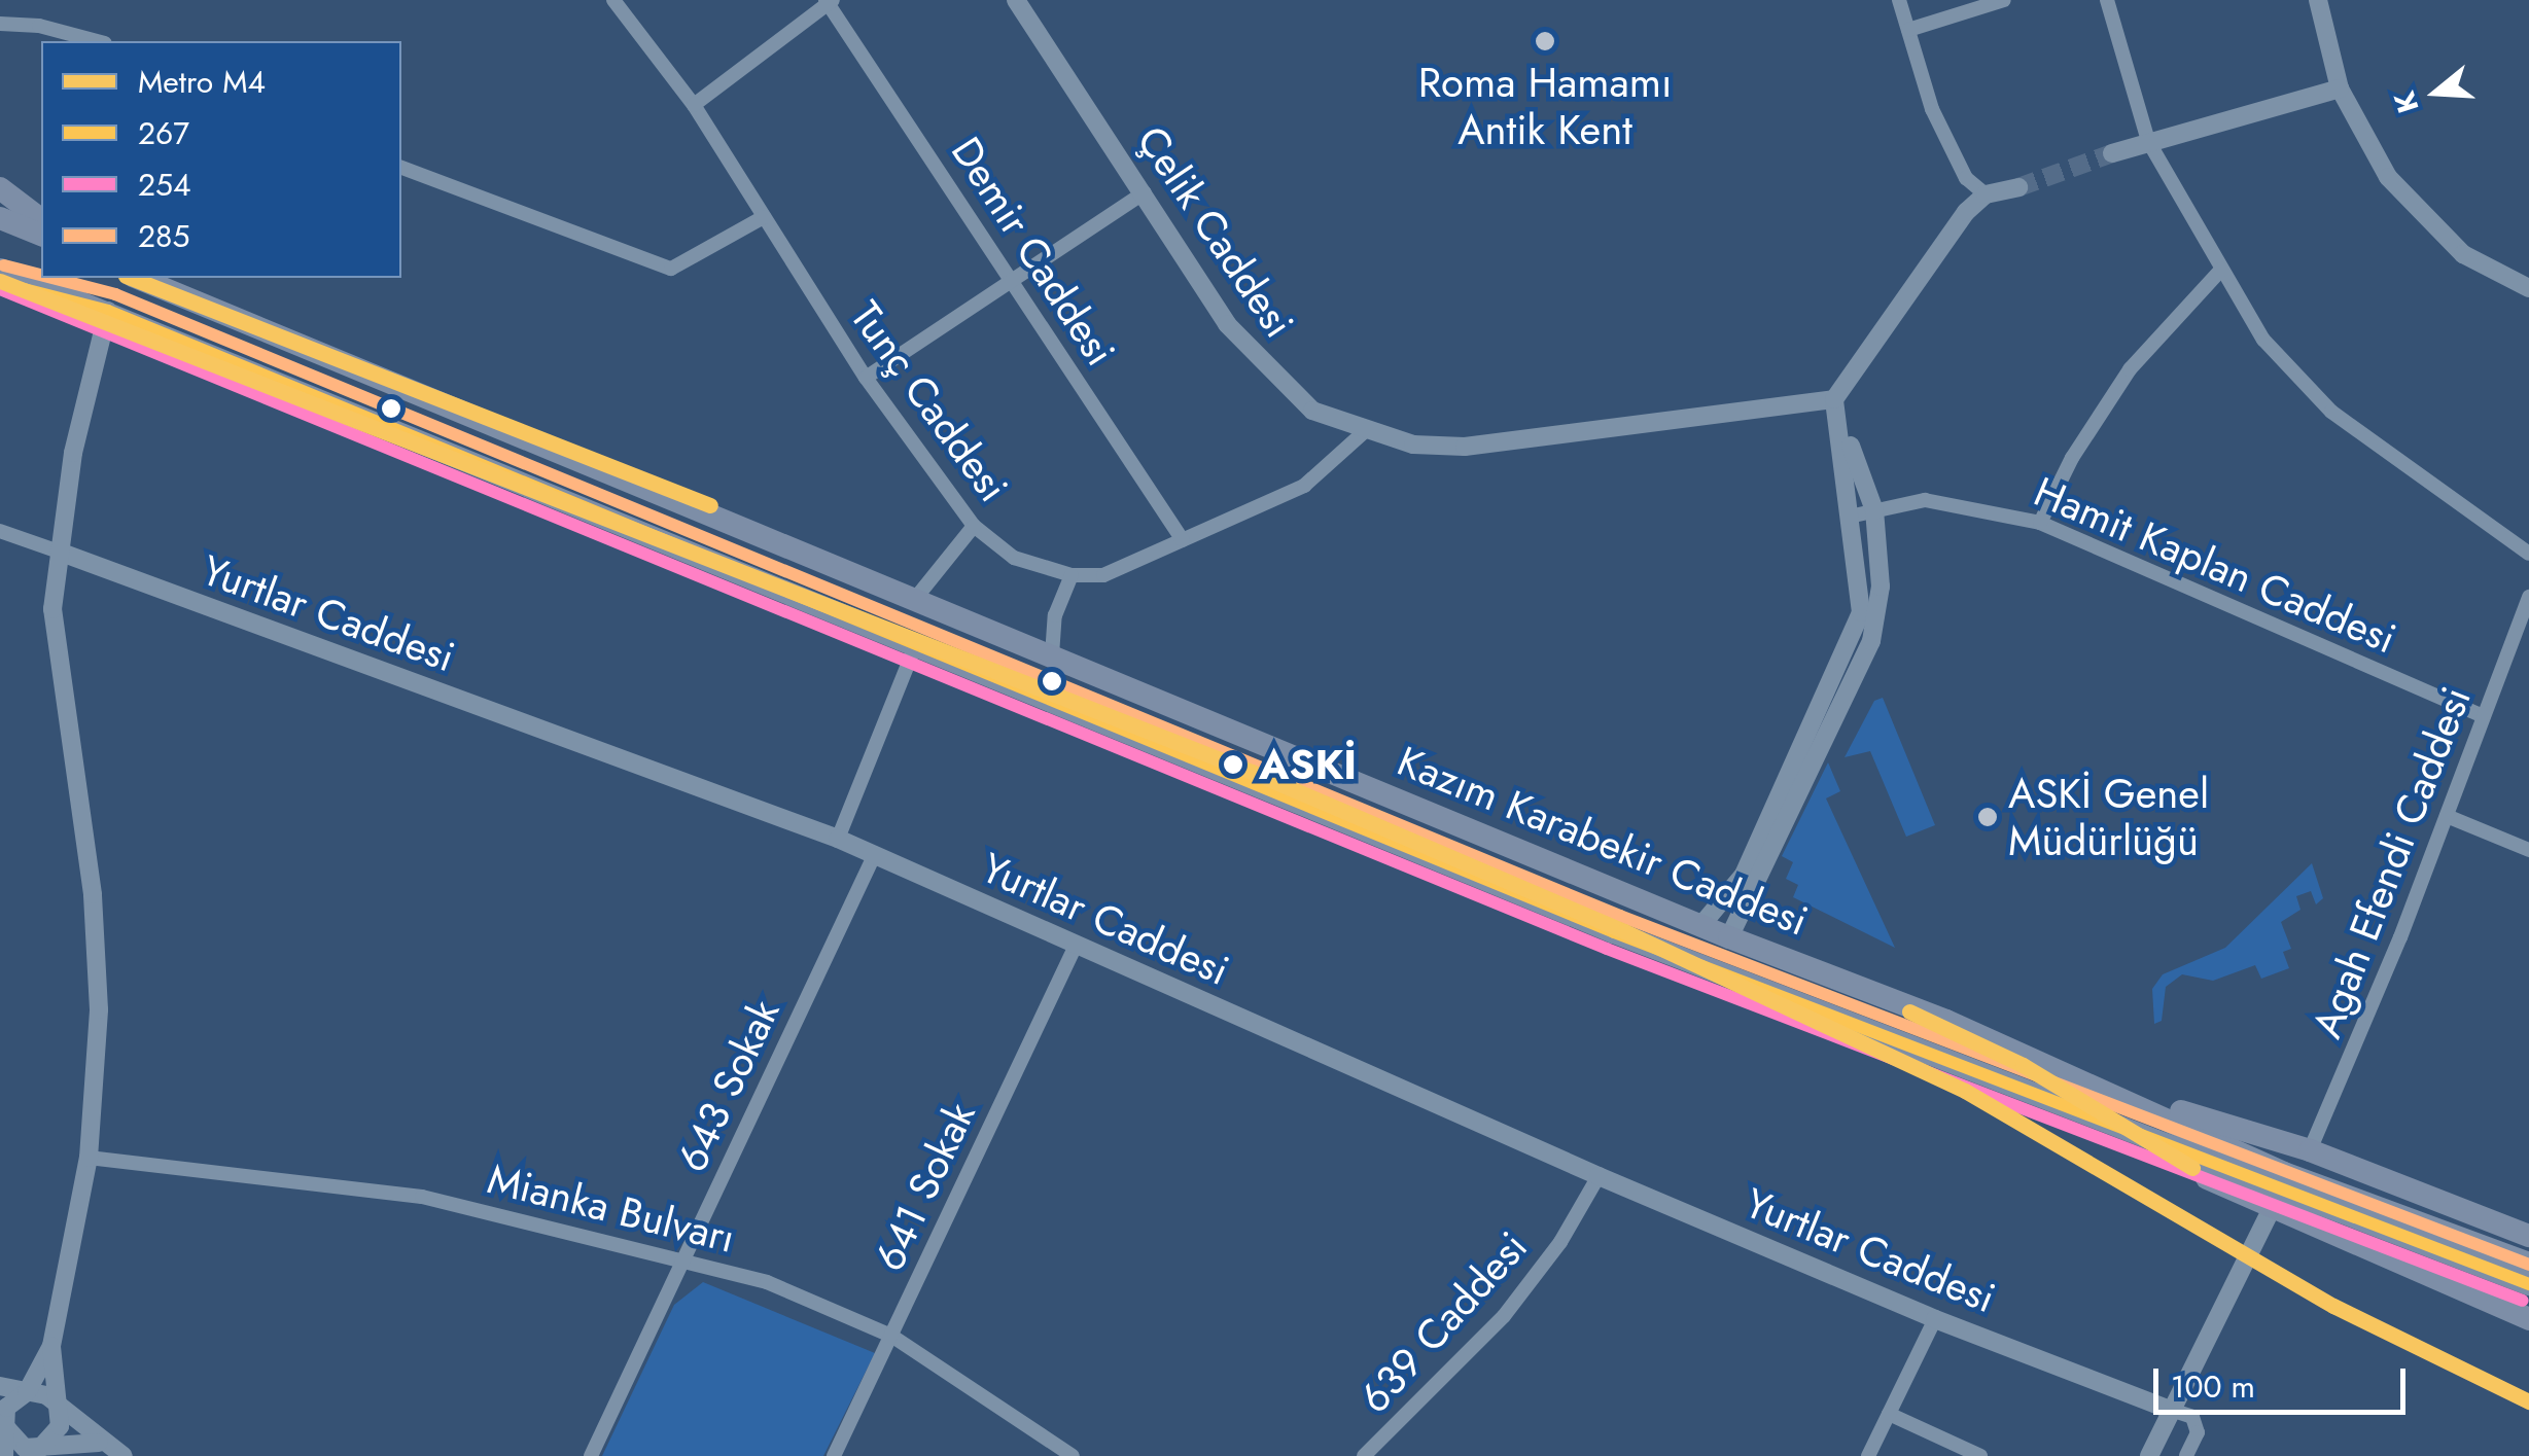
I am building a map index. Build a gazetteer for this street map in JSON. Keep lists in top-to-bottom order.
{
  "streets": {
    "main road": ["Kazım Karabekir Caddesi"],
    "street": [
      "Çelik Caddesi",
      "Demir Caddesi",
      "Tunç Caddesi",
      "Hamit Kaplan Caddesi",
      "Yurtlar Caddesi",
      "Agah Efendi Caddesi",
      "643 Sokak",
      "641 Sokak",
      "Mianka Bulvarı",
      "639 Caddesi"
    ]
  },
  "crossings": [
    ["Çelik Caddesi", "Tunç Caddesi"],
    ["Demir Caddesi", "Tunç Caddesi"],
    ["Hamit Kaplan Caddesi", "Agah Efendi Caddesi"],
    ["Yurtlar Caddesi", "643 Sokak"],
    ["Yurtlar Caddesi", "641 Sokak"],
    ["Yurtlar Caddesi", "639 Caddesi"],
    ["643 Sokak", "Mianka Bulvarı"],
    ["641 Sokak", "Mianka Bulvarı"]
  ],
  "places": ["Roma Hamamı Antik Kent", "ASKİ", "ASKİ Genel Müdürlüğü"],
  "lines": [
    "transit line 285",
    "metro line M4",
    "transit line 267",
    "transit line 254"
  ],
  "legend": [
    "Metro M4",
    "267",
    "254",
    "285"
  ],
  "scale_bar": "100 m",
  "north": "left"
}
